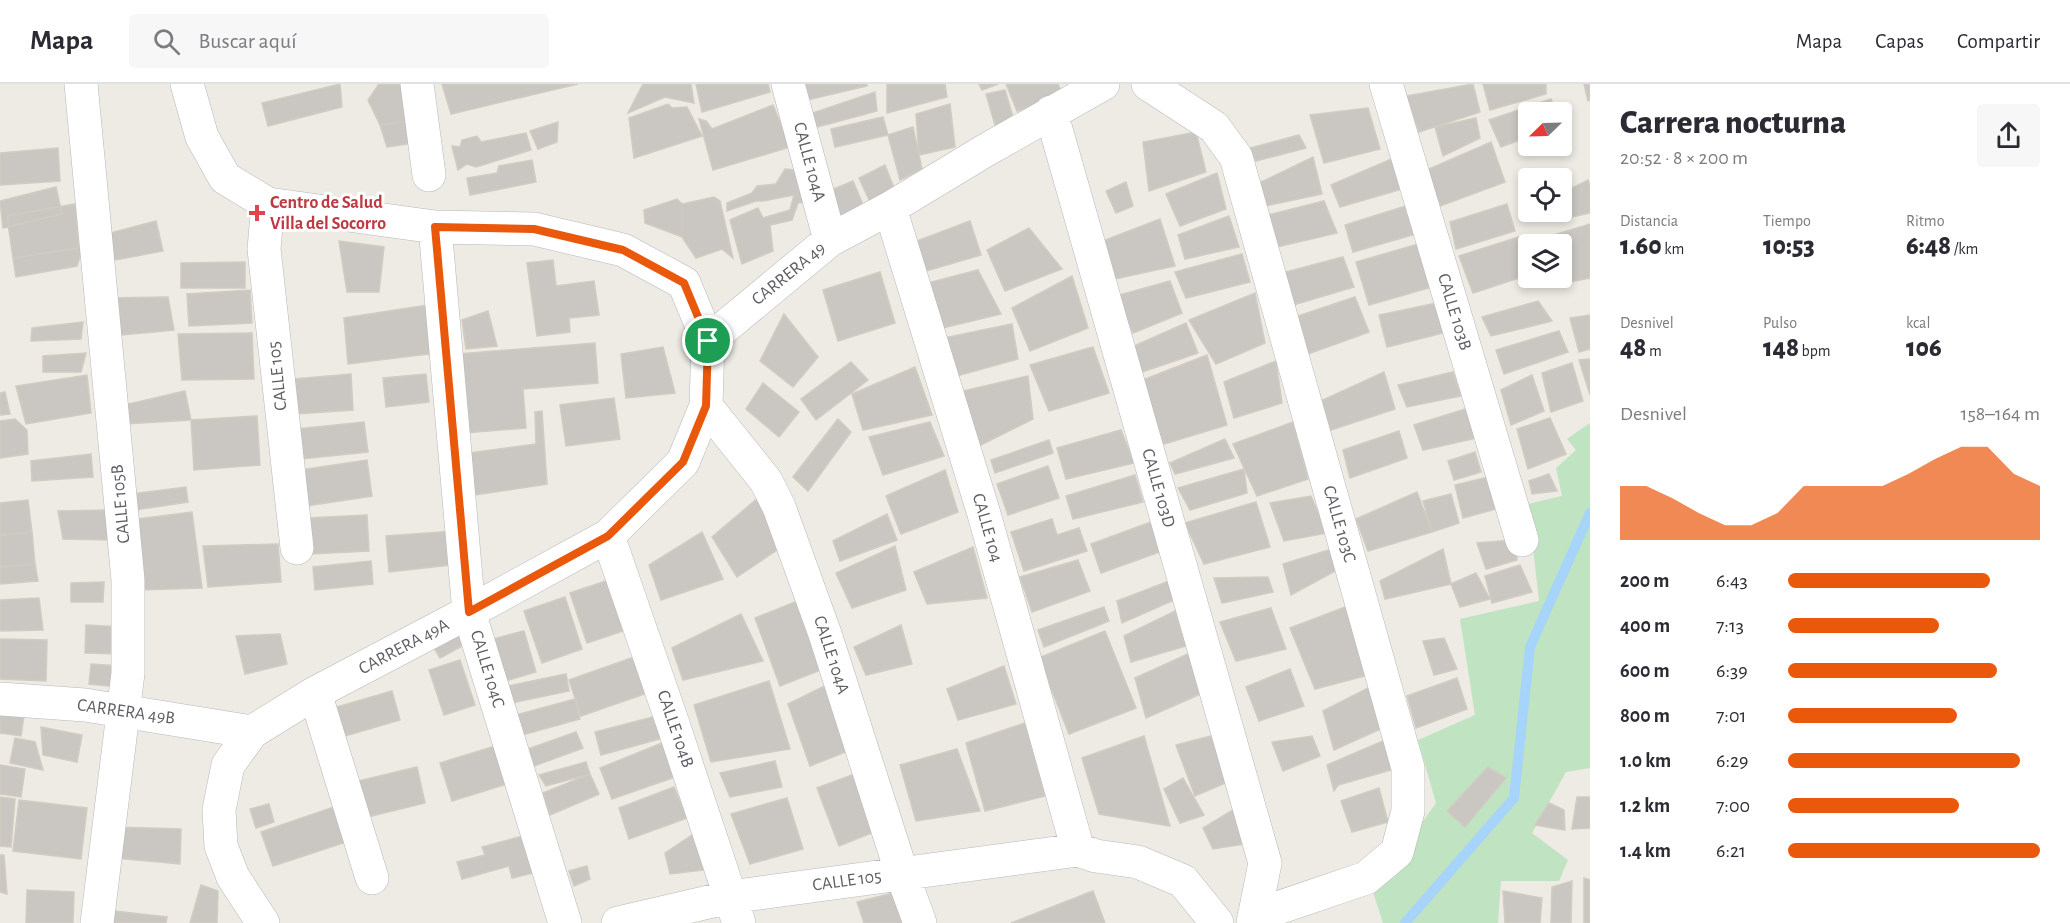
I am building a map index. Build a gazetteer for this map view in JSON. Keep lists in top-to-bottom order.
{
  "streets": {
    "street": [
      "CALLE 104A",
      "CARRERA 49",
      "CALLE 103B",
      "CALLE 105",
      "CALLE 103D",
      "CALLE 105B",
      "CALLE 103C",
      "CALLE 104",
      "CARRERA 49A",
      "CALLE 104C",
      "CARRERA 49B",
      "CALLE 104B"
    ]
  },
  "crossings": [
    ["CALLE 104A", "CARRERA 49"],
    ["CALLE 104A", "CALLE 105"],
    ["CALLE 104A", "CARRERA 49A"],
    ["CARRERA 49", "CALLE 103D"],
    ["CARRERA 49", "CALLE 104"],
    ["CARRERA 49", "CARRERA 49A"],
    ["CALLE 105", "CALLE 104"],
    ["CALLE 105", "CALLE 104B"],
    ["CALLE 103D", "CALLE 103C"],
    ["CALLE 105B", "CARRERA 49B"],
    ["CARRERA 49A", "CALLE 104C"],
    ["CARRERA 49A", "CARRERA 49B"],
    ["CARRERA 49A", "CALLE 104B"]
  ],
  "places": {
    "health": ["Centro de Salud Villa del Socorro"]
  },
  "north": "bottom left",
  "page": {
    "header": "Mapa",
    "search": "Buscar aquí",
    "nav": ["Mapa", "Capas", "Compartir"],
    "heading": ["Carrera nocturna", "20:52 · 8 × 200 m"],
    "stats": [
      ["Distancia", "1.60 km"],
      ["Tiempo", "10:53"],
      ["Ritmo", "6:48 /km"],
      ["Desnivel", "48 m"],
      ["Pulso", "148 bpm"],
      ["kcal", "106"]
    ],
    "chart": ["Desnivel", "158–164 m"],
    "list": [
      {
        "name": "200 m",
        "note": "6:43"
      },
      {
        "name": "400 m",
        "note": "7:13"
      },
      {
        "name": "600 m",
        "note": "6:39"
      },
      {
        "name": "800 m",
        "note": "7:01"
      },
      {
        "name": "1.0 km",
        "note": "6:29"
      },
      {
        "name": "1.2 km",
        "note": "7:00"
      },
      {
        "name": "1.4 km",
        "note": "6:21"
      }
    ]
  }
}
